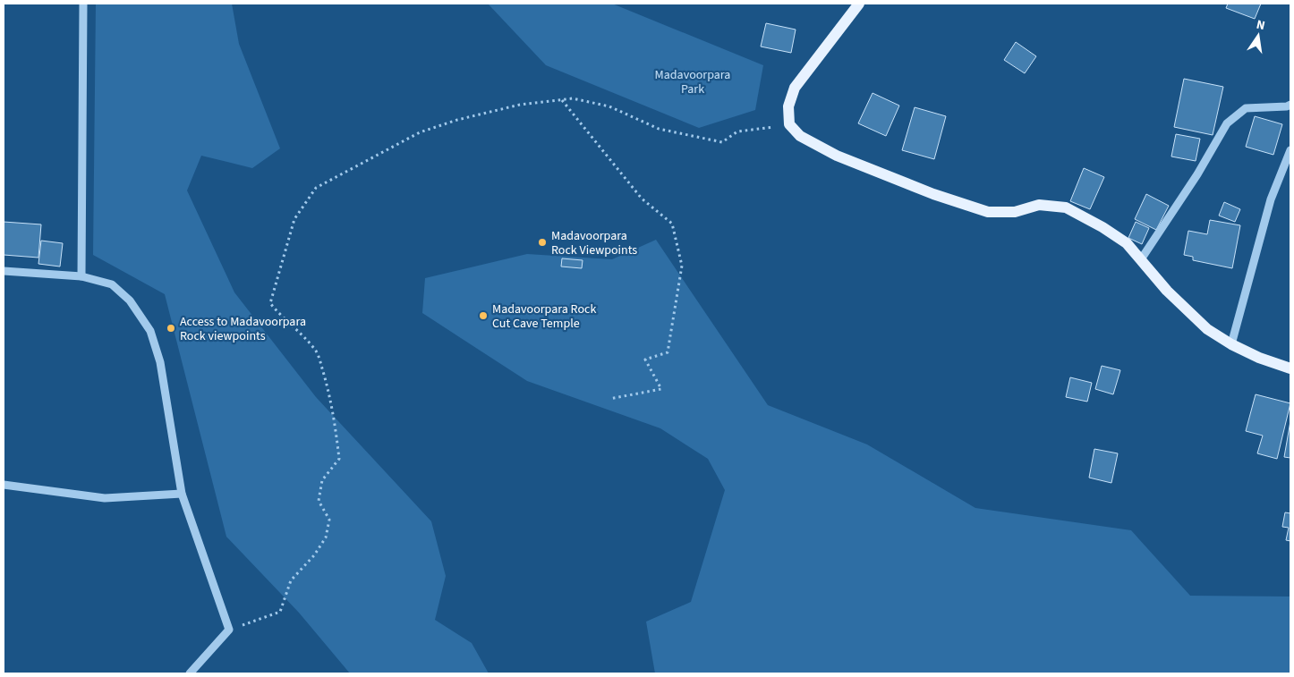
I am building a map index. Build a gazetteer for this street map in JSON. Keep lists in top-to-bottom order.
{
  "parks": ["Madavoorpara Park"],
  "places": ["Madavoorpara Rock Viewpoints", "Madavoorpara Rock Cut Cave Temple", "Access to Madavoorpara Rock viewpoints"],
  "north": "top"
}
